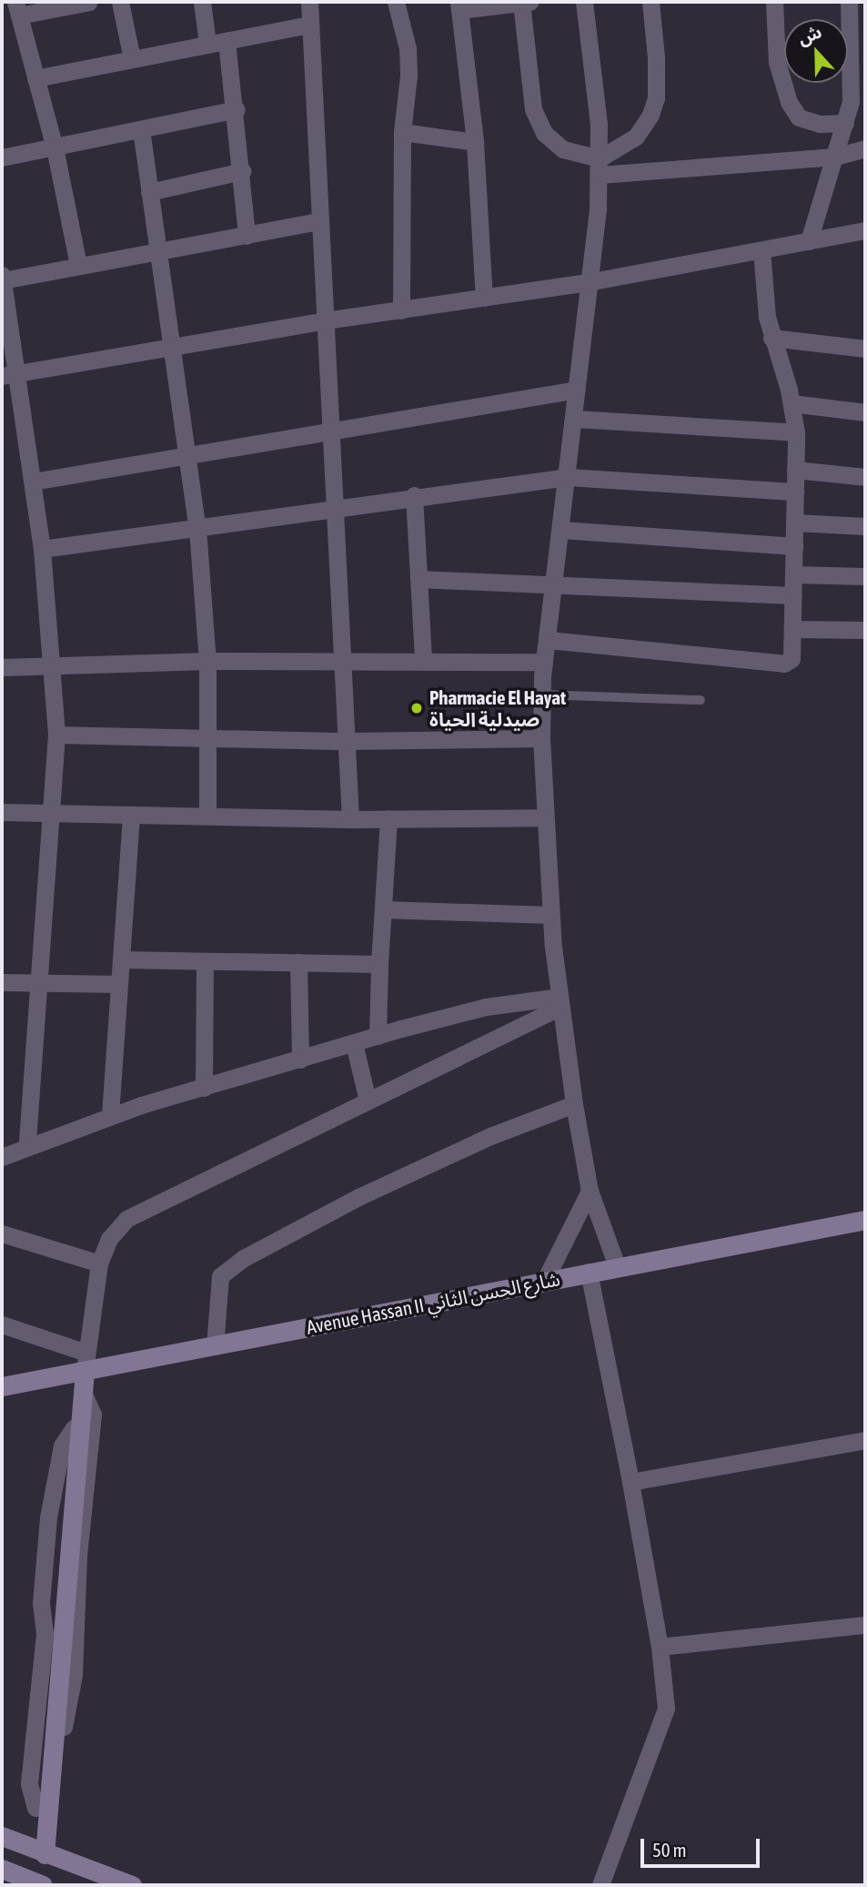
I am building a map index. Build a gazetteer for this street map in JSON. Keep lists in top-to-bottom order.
{
  "streets": {
    "street": ["Avenue Hassan II شارع الحسن الثاني"]
  },
  "places": ["Pharmacie El Hayat صيدلية الحياة"],
  "scale_bar": "50 m",
  "north": "top"
}
